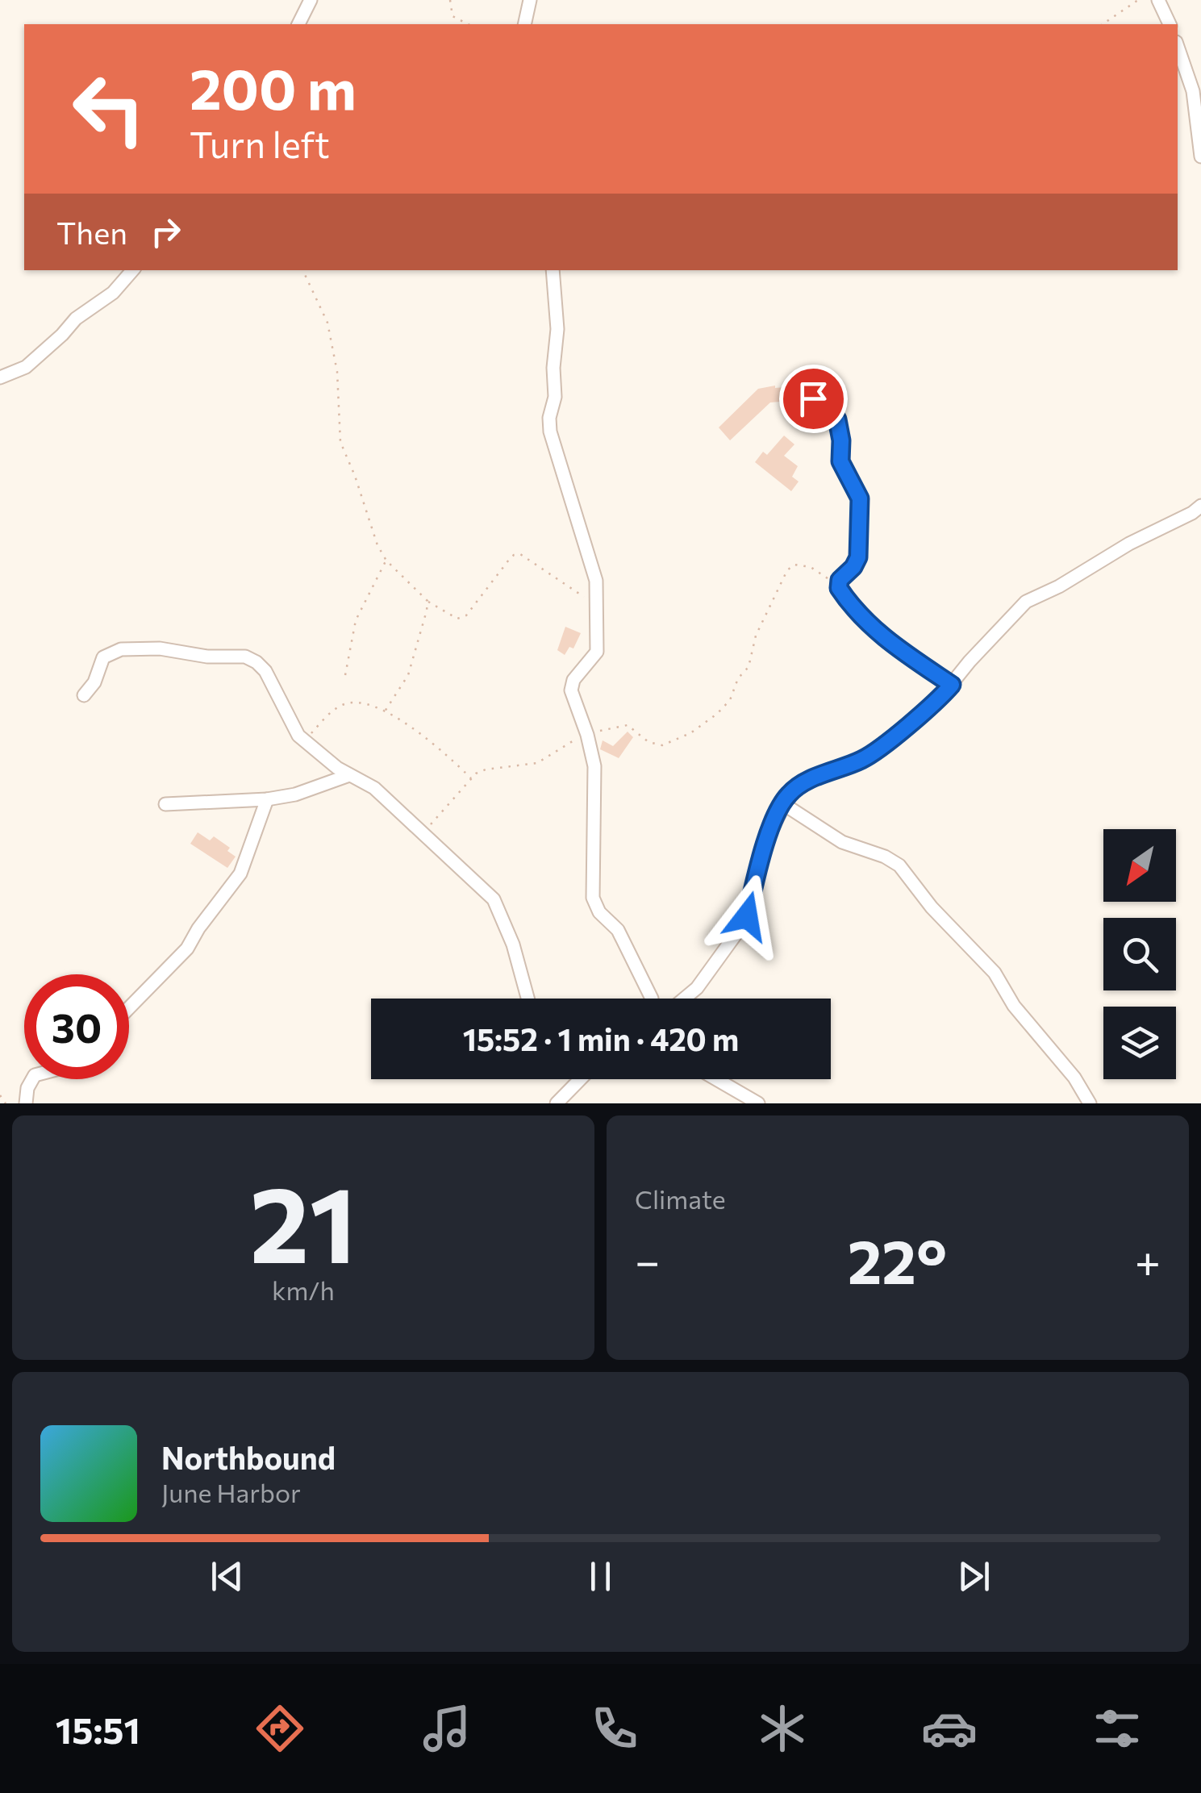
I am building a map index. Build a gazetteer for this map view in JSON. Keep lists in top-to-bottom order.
{
  "north": "bottom left",
  "page": {
    "turn": ["200 m", "Turn left"],
    "then": "Then",
    "limit": "30",
    "trip": "15:52 · 1 min · 420 m",
    "tile": [
      ["21", "km/h"],
      "Climate"
    ],
    "heat": ["−", "22°", "+"],
    "song": ["Northbound", "June Harbor"],
    "tabs": "15:51"
  }
}
